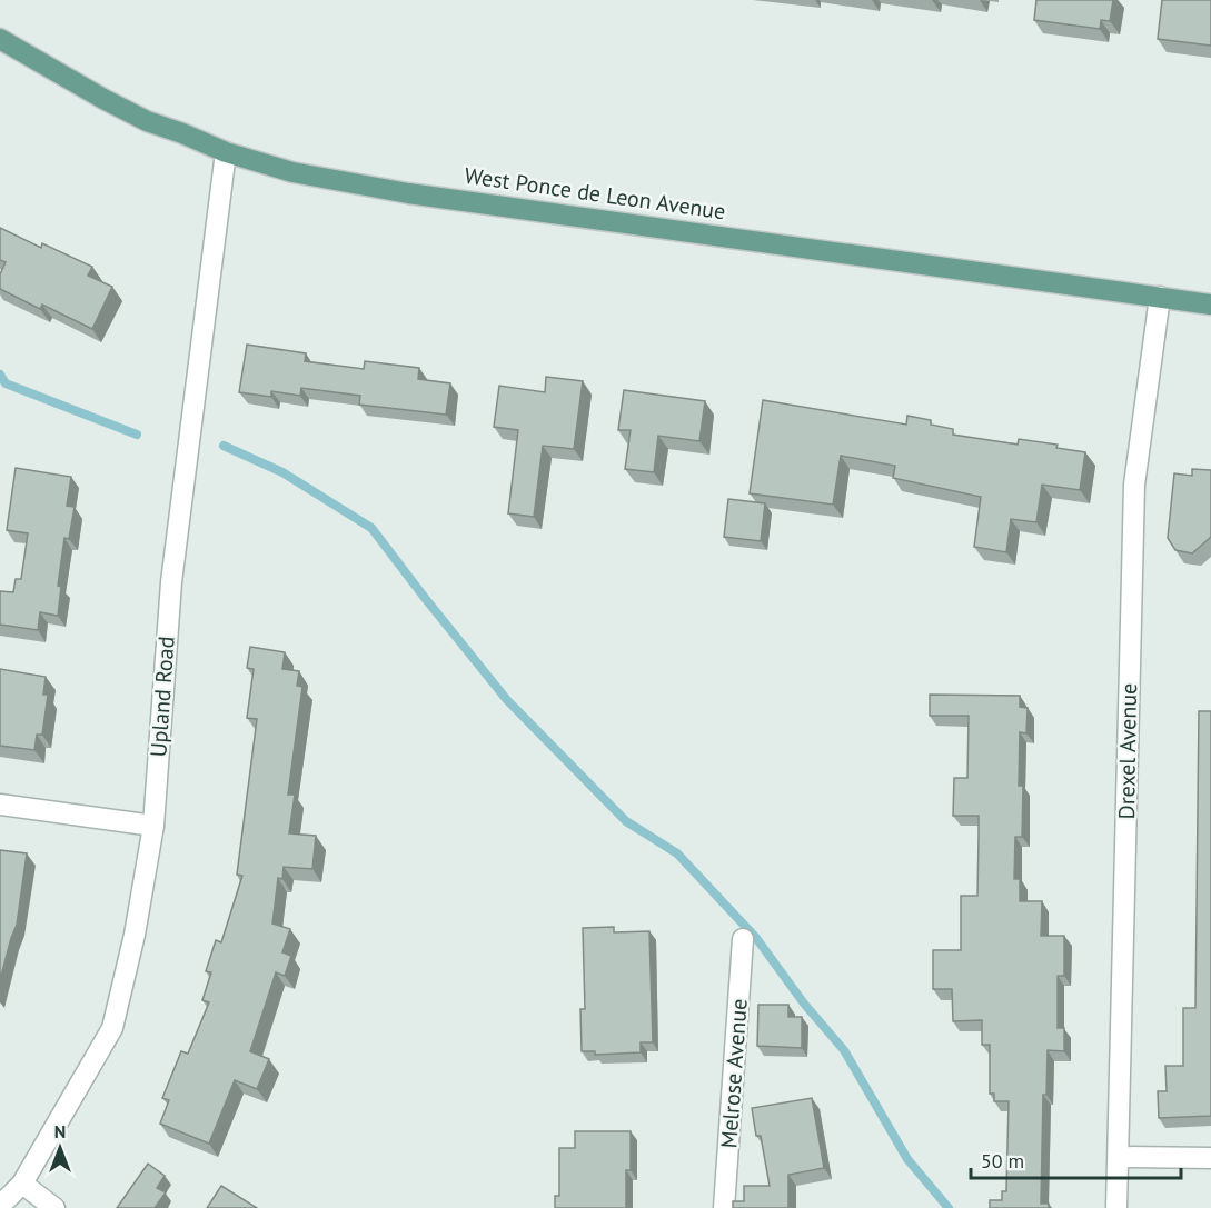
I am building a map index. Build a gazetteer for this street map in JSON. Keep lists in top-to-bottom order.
{
  "streets": {
    "main road": ["West Ponce de Leon Avenue"],
    "street": ["Upland Road", "Drexel Avenue", "Melrose Avenue"]
  },
  "crossings": [
    ["West Ponce de Leon Avenue", "Upland Road"],
    ["West Ponce de Leon Avenue", "Drexel Avenue"]
  ],
  "scale_bar": "50 m",
  "north": "top"
}
